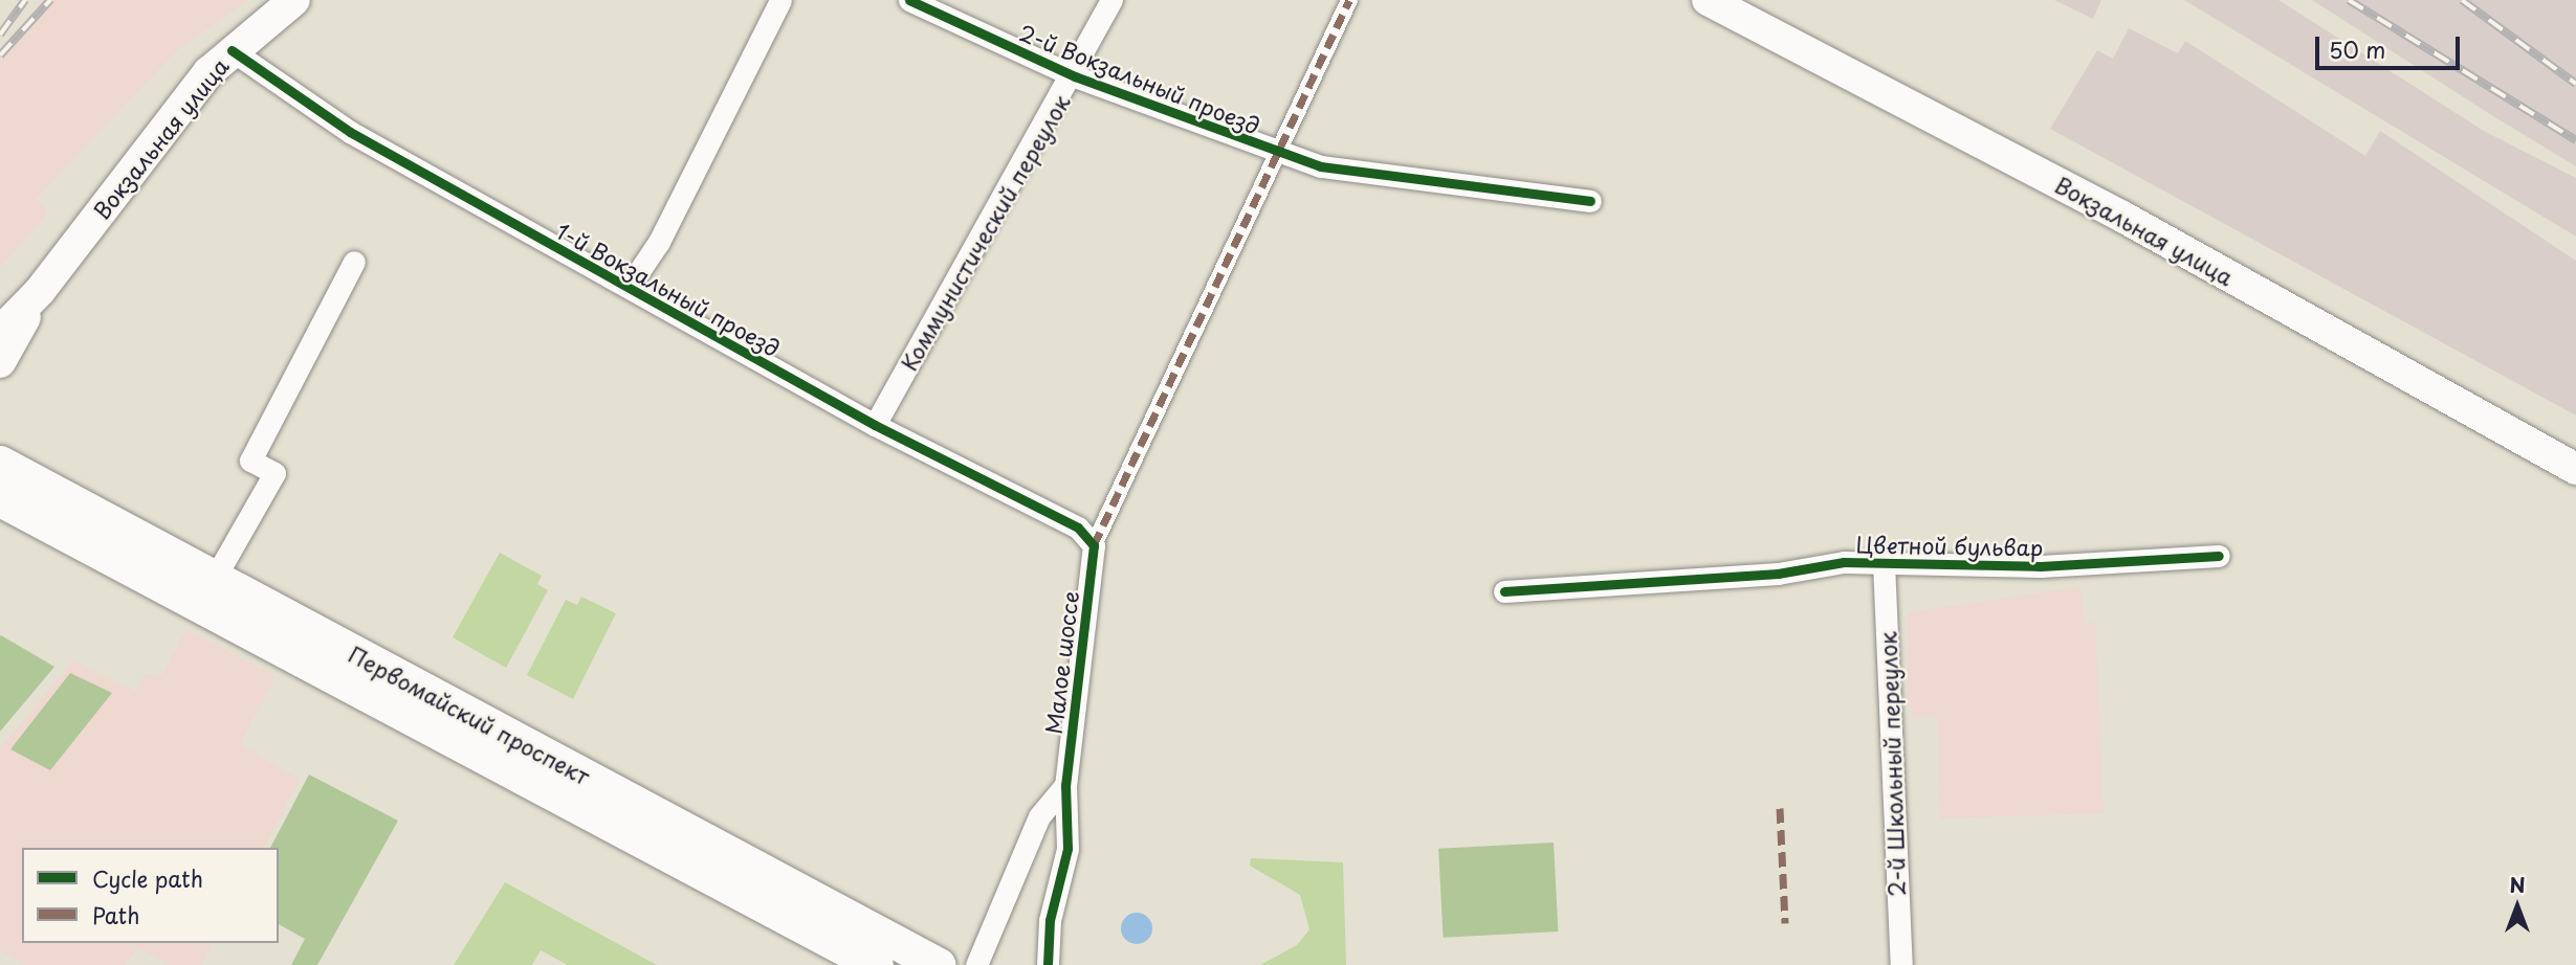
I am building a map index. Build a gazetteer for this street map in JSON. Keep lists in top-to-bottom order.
{
  "streets": {
    "main road": ["Вокзальная улица", "Первомайский проспект"],
    "street": [
      "2-й Вокзальный проезд",
      "Коммунистический переулок",
      "1-й Вокзальный проезд",
      "Цветной бульвар",
      "Малое шоссе",
      "2-й Школьный переулок"
    ]
  },
  "crossings": [
    ["2-й Вокзальный проезд", "Коммунистический переулок"],
    ["2-й Вокзальный проезд", "Малое шоссе"],
    ["Вокзальная улица", "1-й Вокзальный проезд"],
    ["Коммунистический переулок", "1-й Вокзальный проезд"],
    ["1-й Вокзальный проезд", "Малое шоссе"],
    ["Цветной бульвар", "2-й Школьный переулок"]
  ],
  "legend": ["Cycle path", "Path"],
  "scale_bar": "50 m",
  "north": "top"
}
